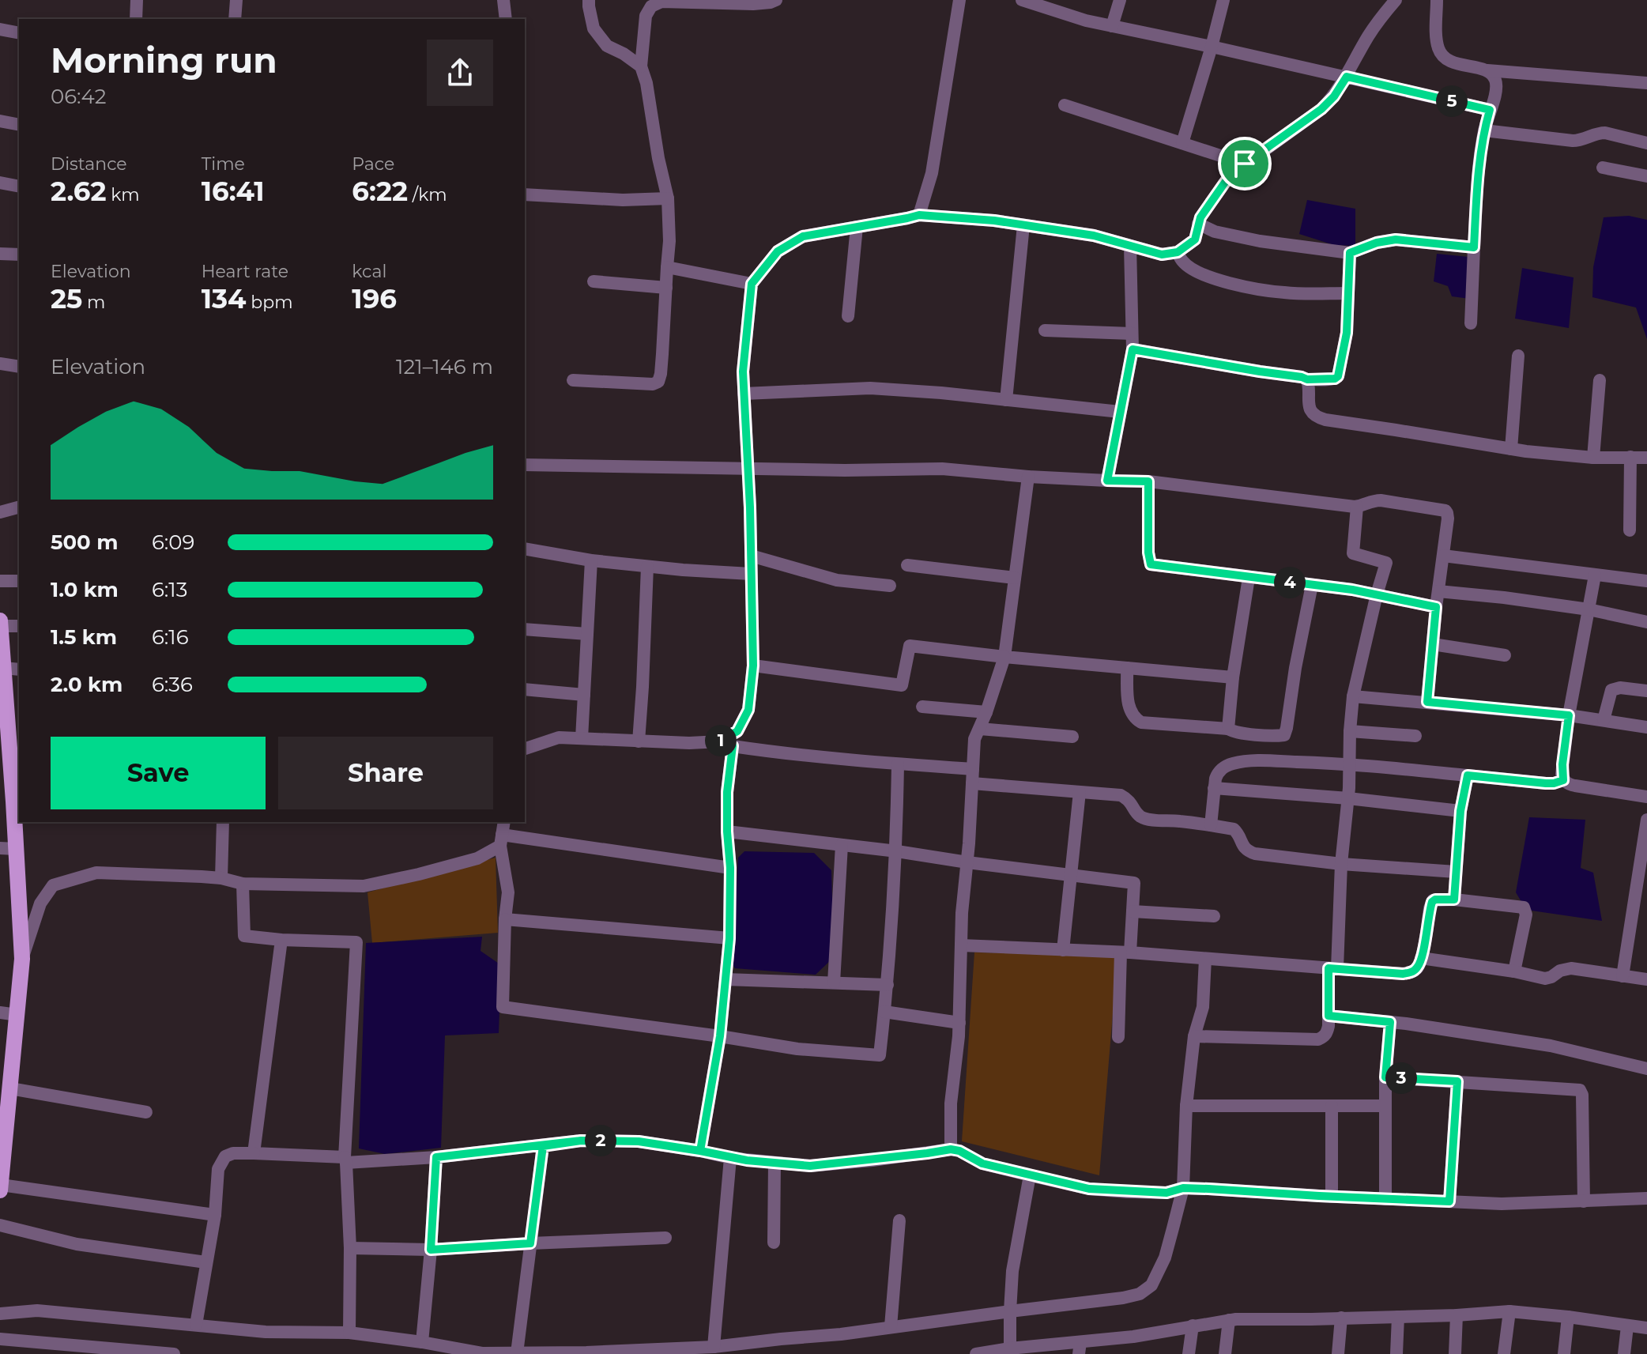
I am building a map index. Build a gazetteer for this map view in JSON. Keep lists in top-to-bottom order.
{
  "page": {
    "heading": ["Morning run", "06:42"],
    "pins": [
      "5",
      "4",
      "1",
      "3",
      "2"
    ],
    "stats": [
      ["Distance", "2.62 km"],
      ["Time", "16:41"],
      ["Pace", "6:22 /km"],
      ["Elevation", "25 m"],
      ["Heart rate", "134 bpm"],
      ["kcal", "196"]
    ],
    "chart": ["Elevation", "121–146 m"],
    "list": [
      {
        "name": "500 m",
        "note": "6:09"
      },
      {
        "name": "1.0 km",
        "note": "6:13"
      },
      {
        "name": "1.5 km",
        "note": "6:16"
      },
      {
        "name": "2.0 km",
        "note": "6:36"
      }
    ],
    "buttons": ["Save", "Share"]
  }
}
